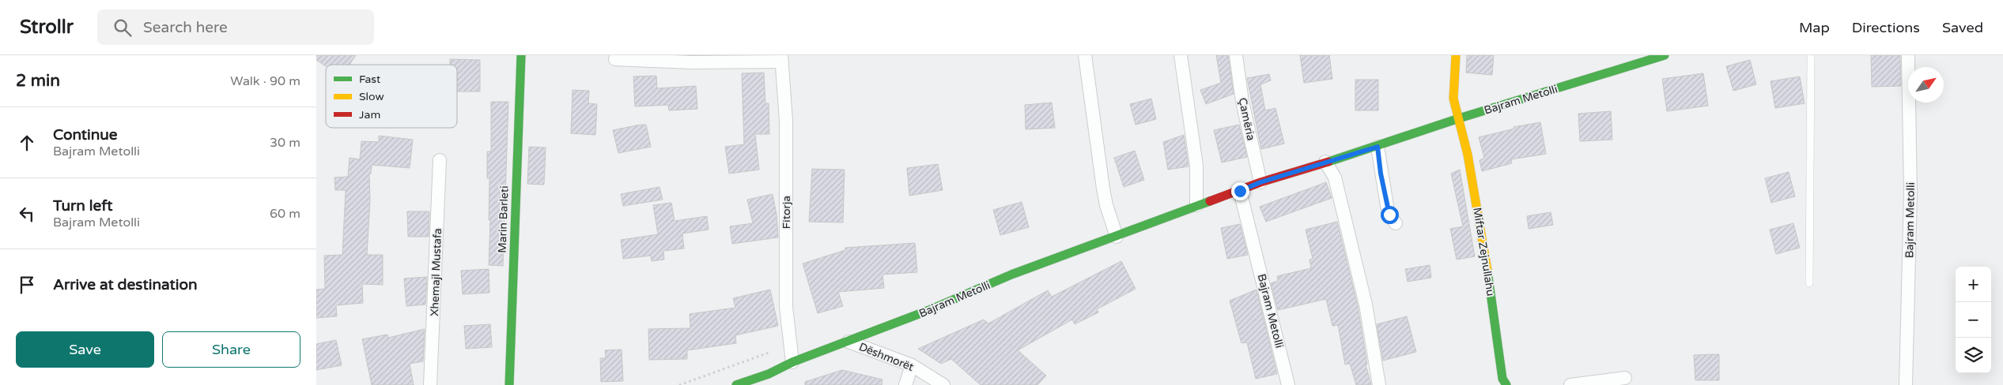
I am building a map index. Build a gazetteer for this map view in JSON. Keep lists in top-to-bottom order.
{
  "streets": {
    "main road": ["Bajram Metolli", "Marin Barleti", "Miftar Zejnullahu"],
    "street": [
      "Çamëria",
      "Fitorja",
      "Xhemajl Mustafa",
      "Dëshmorët"
    ]
  },
  "crossings": [
    ["Bajram Metolli", "Çamëria"],
    ["Bajram Metolli", "Fitorja"],
    ["Bajram Metolli", "Miftar Zejnullahu"],
    ["Bajram Metolli", "Dëshmorët"]
  ],
  "legend": ["Fast", "Slow", "Jam"],
  "north": "top right",
  "page": {
    "header": "Strollr",
    "search": "Search here",
    "nav": ["Map", "Directions", "Saved"],
    "heading": ["2 min", "Walk · 90 m"],
    "list": [
      ["Continue", "Bajram Metolli", "30 m"],
      ["Turn left", "Bajram Metolli", "60 m"],
      "Arrive at destination"
    ],
    "map_buttons": ["+", "−"],
    "buttons": ["Save", "Share"]
  }
}
